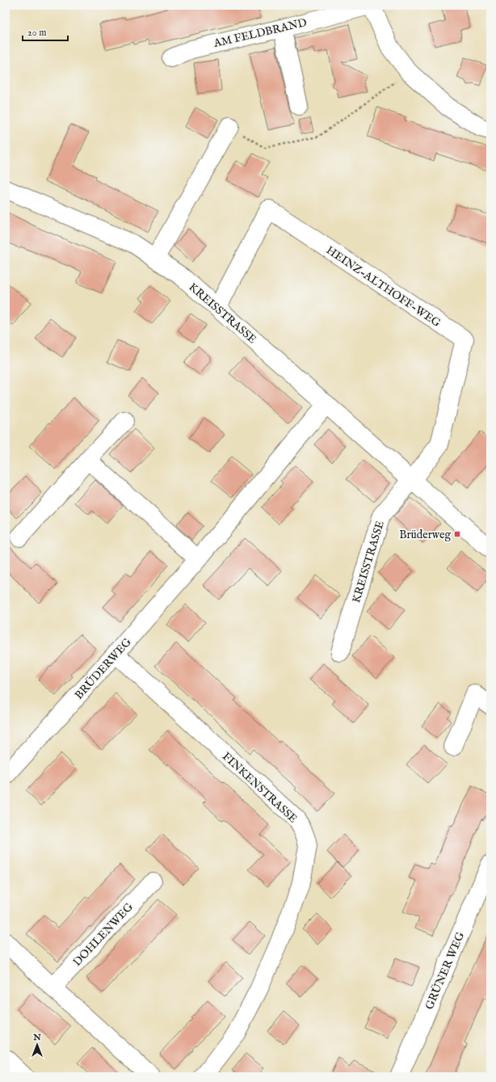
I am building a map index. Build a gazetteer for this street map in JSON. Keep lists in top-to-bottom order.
{
  "streets": {
    "street": [
      "AM FELDBRAND",
      "HEINZ-ALTHOFF-WEG",
      "KREISSTRASSE",
      "BRÜDERWEG",
      "FINKENSTRASSE",
      "DOHLENWEG",
      "GRÜNER WEG"
    ]
  },
  "crossings": [
    ["HEINZ-ALTHOFF-WEG", "KREISSTRASSE"],
    ["KREISSTRASSE", "BRÜDERWEG"],
    ["BRÜDERWEG", "FINKENSTRASSE"]
  ],
  "places": {
    "transit": ["Brüderweg"]
  },
  "scale_bar": "20 m",
  "north": "top"
}
